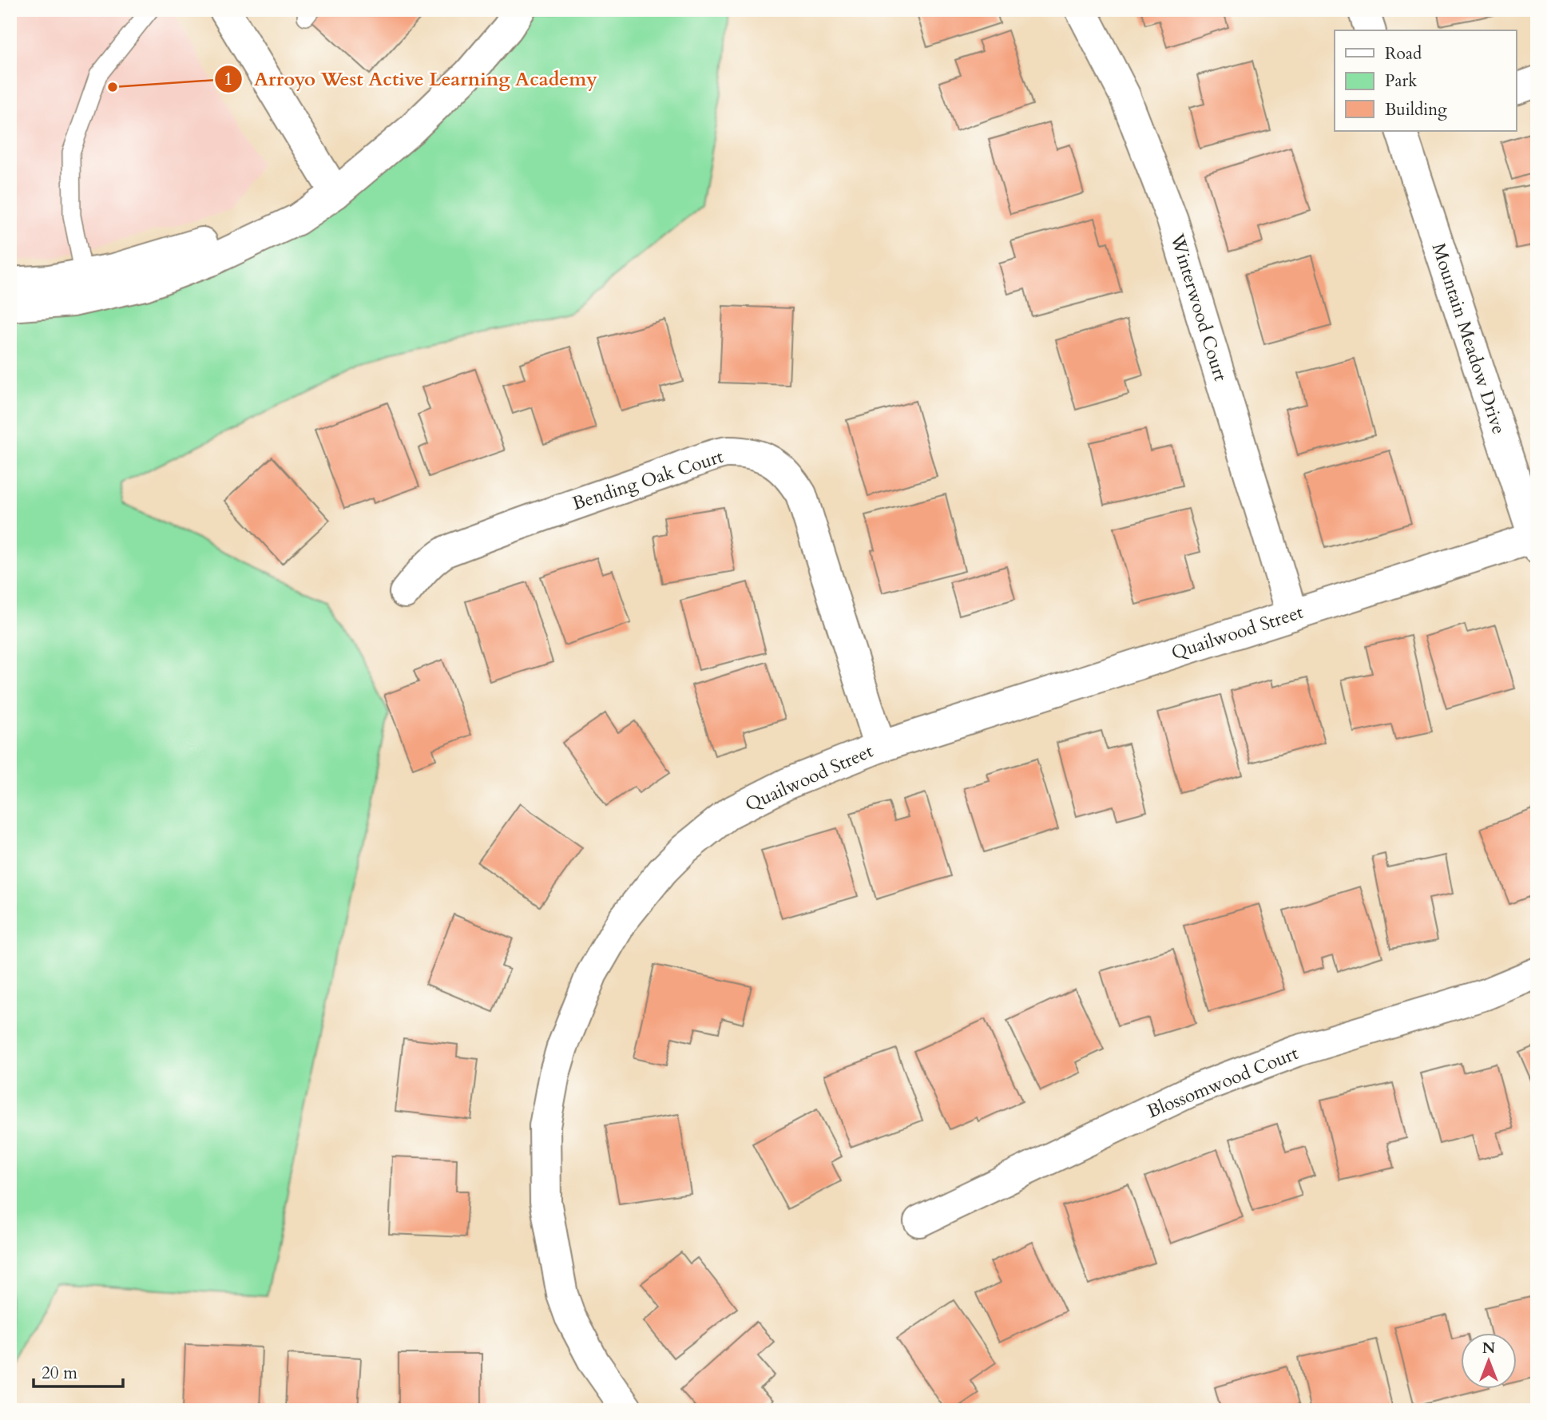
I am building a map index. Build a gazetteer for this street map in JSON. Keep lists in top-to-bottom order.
{
  "streets": {
    "street": [
      "Winterwood Court",
      "Mountain Meadow Drive",
      "Bending Oak Court",
      "Quailwood Street",
      "Blossomwood Court"
    ]
  },
  "crossings": [
    ["Winterwood Court", "Quailwood Street"],
    ["Mountain Meadow Drive", "Quailwood Street"],
    ["Bending Oak Court", "Quailwood Street"]
  ],
  "places": ["Arroyo West Active Learning Academy"],
  "legend": ["Road", "Park", "Building"],
  "scale_bar": "20 m",
  "north": "top"
}
